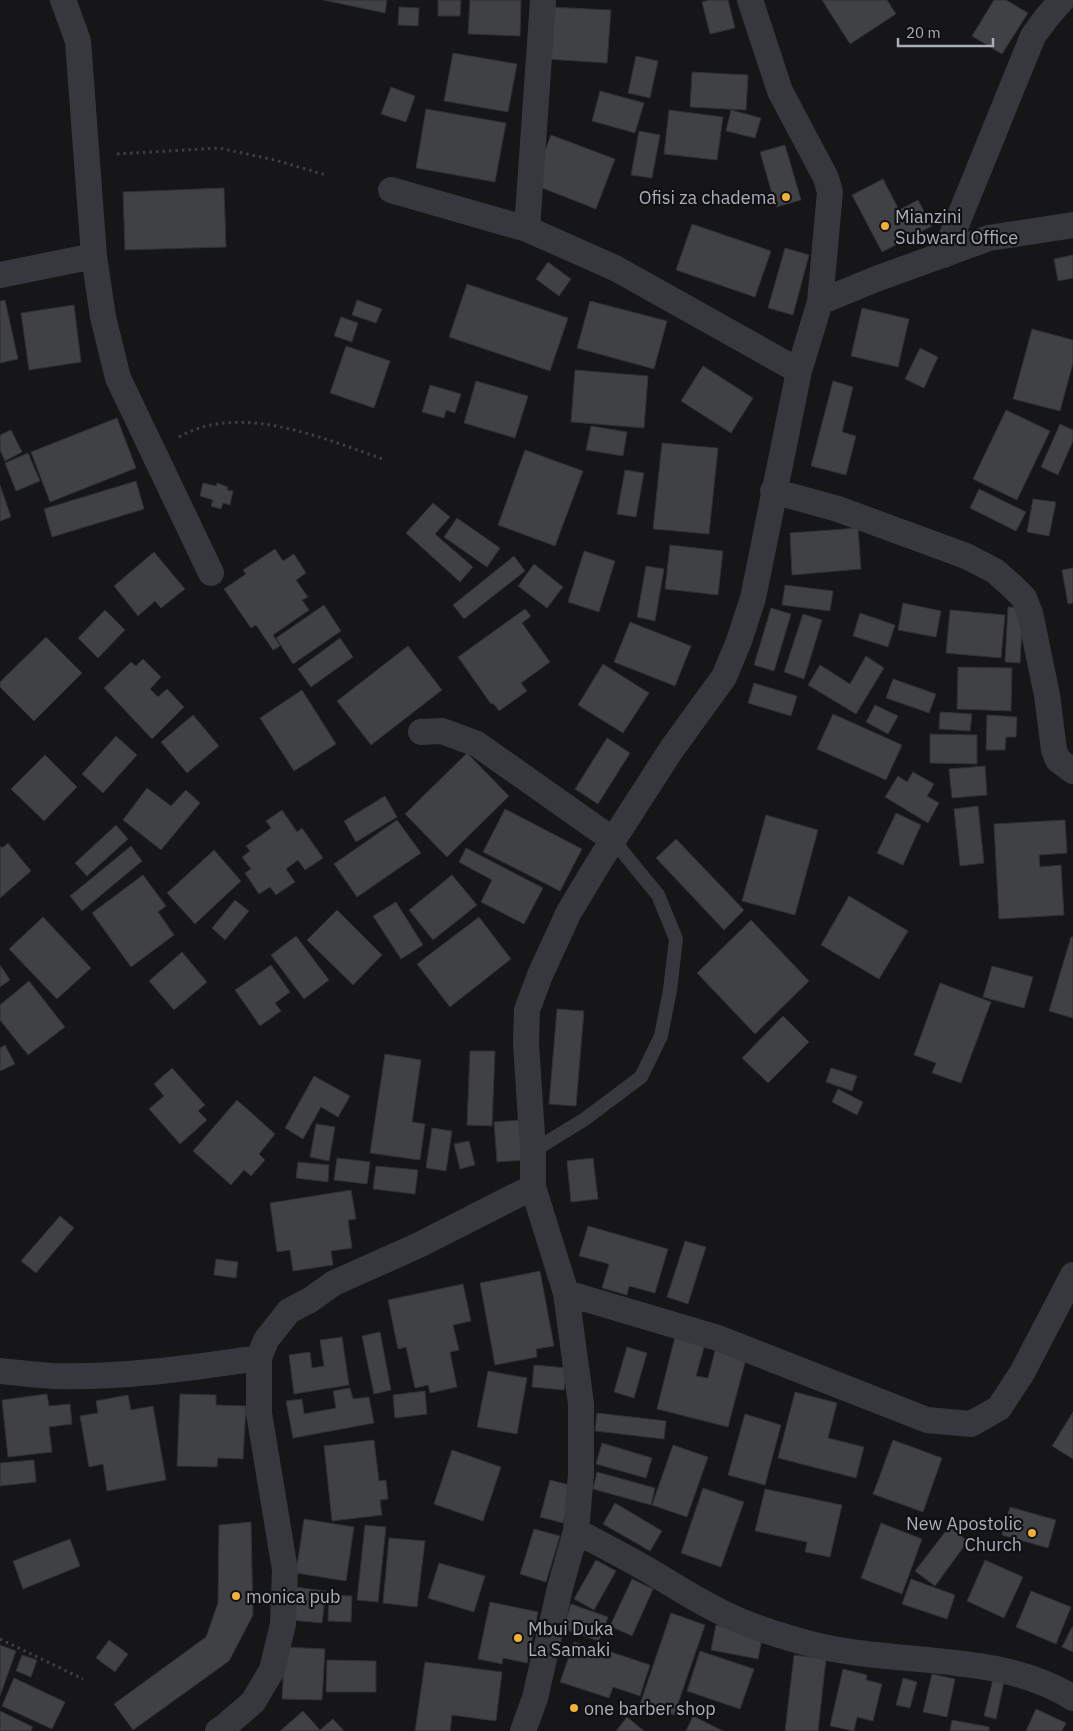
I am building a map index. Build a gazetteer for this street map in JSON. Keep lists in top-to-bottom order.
{
  "places": [
    "Ofisi za chadema",
    "Mianzini Subward Office",
    "New Apostolic Church",
    "monica pub",
    "Mbui Duka La Samaki",
    "one barber shop"
  ],
  "scale_bar": "20 m"
}
